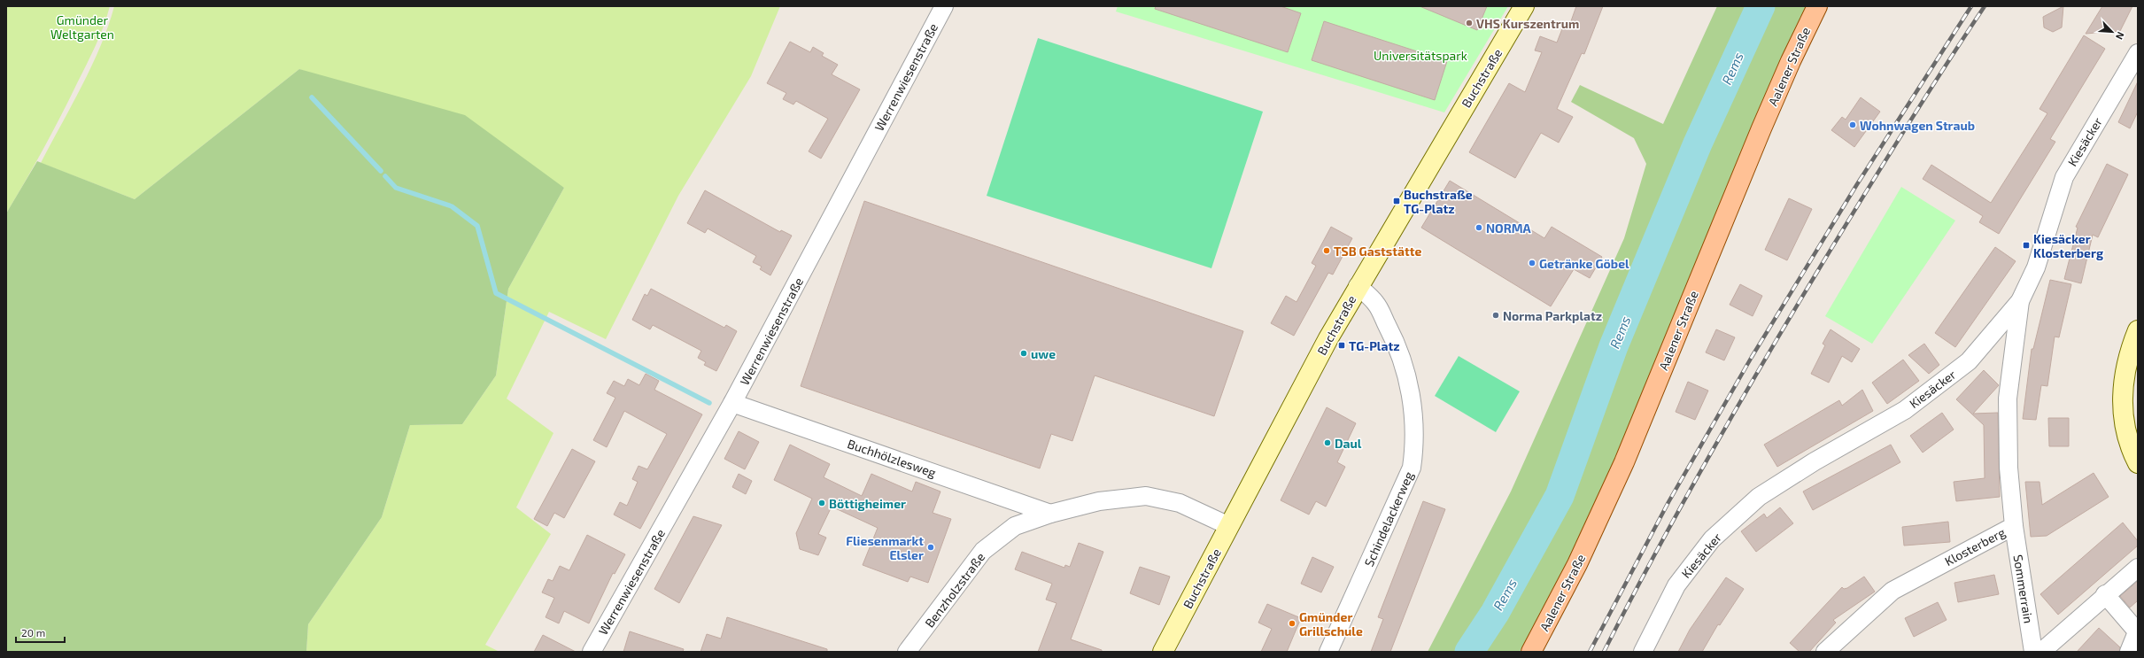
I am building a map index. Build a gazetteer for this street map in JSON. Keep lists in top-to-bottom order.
{
  "streets": {
    "main road": ["Aalener Straße"],
    "street": [
      "Werrenwiesenstraße",
      "Buchstraße",
      "Kiesäcker",
      "Buchhölzlesweg",
      "Schindelackerweg",
      "Klosterberg",
      "Sommerrain",
      "Benzholzstraße"
    ]
  },
  "crossings": [
    ["Werrenwiesenstraße", "Buchhölzlesweg"],
    ["Buchstraße", "Schindelackerweg"],
    ["Buchstraße", "Benzholzstraße"],
    ["Kiesäcker", "Klosterberg"],
    ["Buchhölzlesweg", "Benzholzstraße"],
    ["Klosterberg", "Sommerrain"]
  ],
  "water": ["Rems"],
  "parks": ["Gmünder Weltgarten", "Universitätspark"],
  "places": {
    "other": [
      "VHS Kurszentrum",
      "Wohnwagen Straub",
      "NORMA",
      "TSB Gaststätte",
      "Getränke Göbel",
      "Norma Parkplatz",
      "uwe",
      "Daul",
      "Böttigheimer",
      "Fliesenmarkt Elsler",
      "Gmünder Grillschule"
    ],
    "transit": ["Buchstraße TG-Platz", "Kiesäcker Klosterberg", "TG-Platz"]
  },
  "scale_bar": "20 m",
  "north": "bottom right"
}
